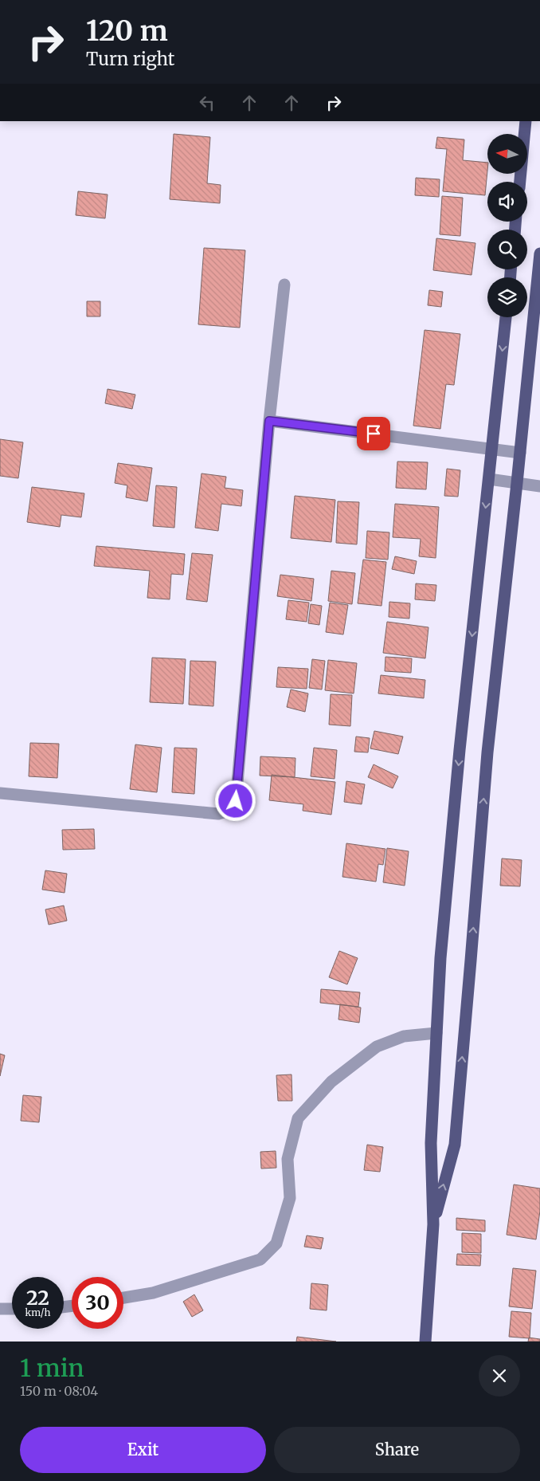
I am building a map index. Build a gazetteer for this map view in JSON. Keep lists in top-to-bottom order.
{
  "north": "left",
  "page": {
    "turn": ["120 m", "Turn right"],
    "speed": "22 km/h",
    "limit": "30",
    "heading": ["1 min", "150 m · 08:04"],
    "buttons": ["Exit", "Share"]
  }
}
